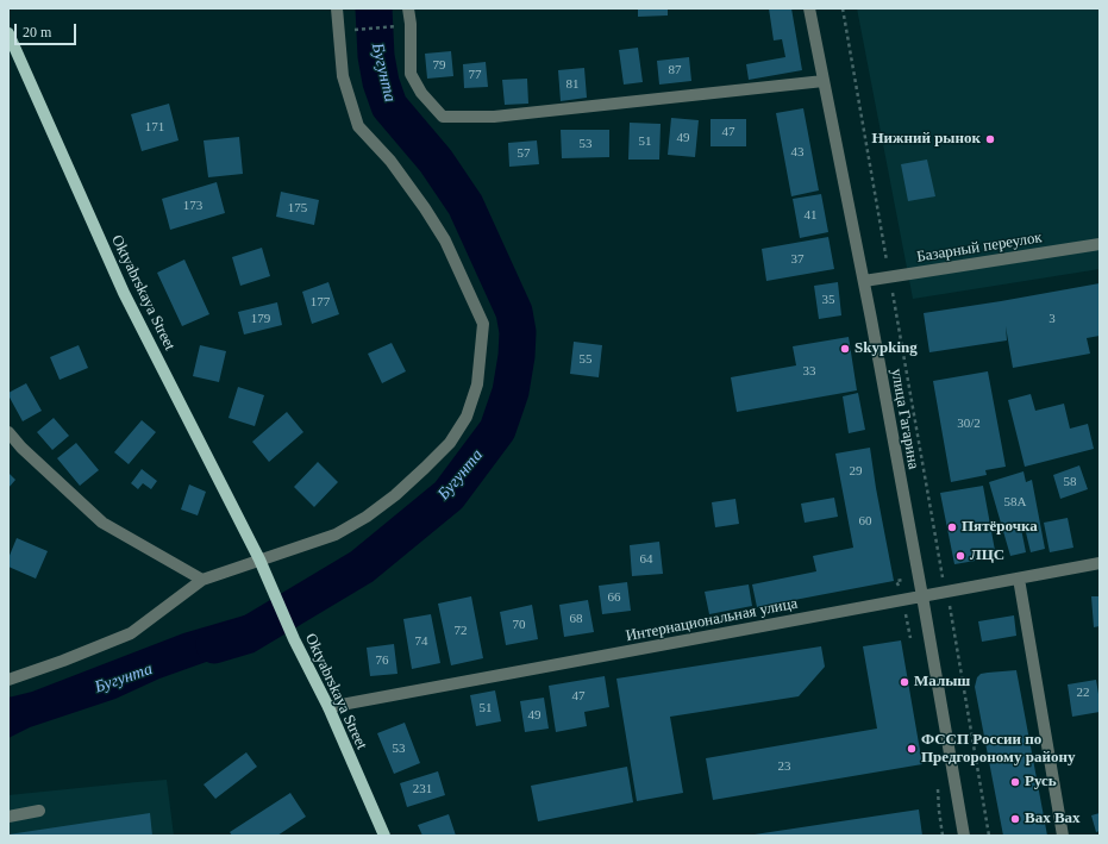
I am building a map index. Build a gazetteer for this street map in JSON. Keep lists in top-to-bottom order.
{
  "streets": {
    "main road": ["Oktyabrskaya Street"],
    "street": ["Базарный переулок", "улица Гагарина", "Интернациональная улица"]
  },
  "crossings": [
    ["Базарный переулок", "улица Гагарина"],
    ["Oktyabrskaya Street", "Интернациональная улица"],
    ["улица Гагарина", "Интернациональная улица"]
  ],
  "water": ["Бугунта"],
  "places": [
    "Нижний рынок",
    "Skypking",
    "Пятёрочка",
    "ЛЦС",
    "Малыш",
    "ФССП России по Предгороному району",
    "Русь",
    "Вах Вах"
  ],
  "house_numbers": [
    "79",
    "87",
    "77",
    "81",
    "171",
    "47",
    "49",
    "51",
    "53",
    "43",
    "57",
    "173",
    "175",
    "41",
    "37",
    "35",
    "177",
    "179",
    "3",
    "55",
    "33",
    "30/2",
    "29",
    "58",
    "58А",
    "60",
    "64",
    "66",
    "68",
    "70",
    "72",
    "74",
    "76",
    "22",
    "47",
    "51",
    "49",
    "53",
    "23",
    "231"
  ],
  "scale_bar": "20 m"
}
